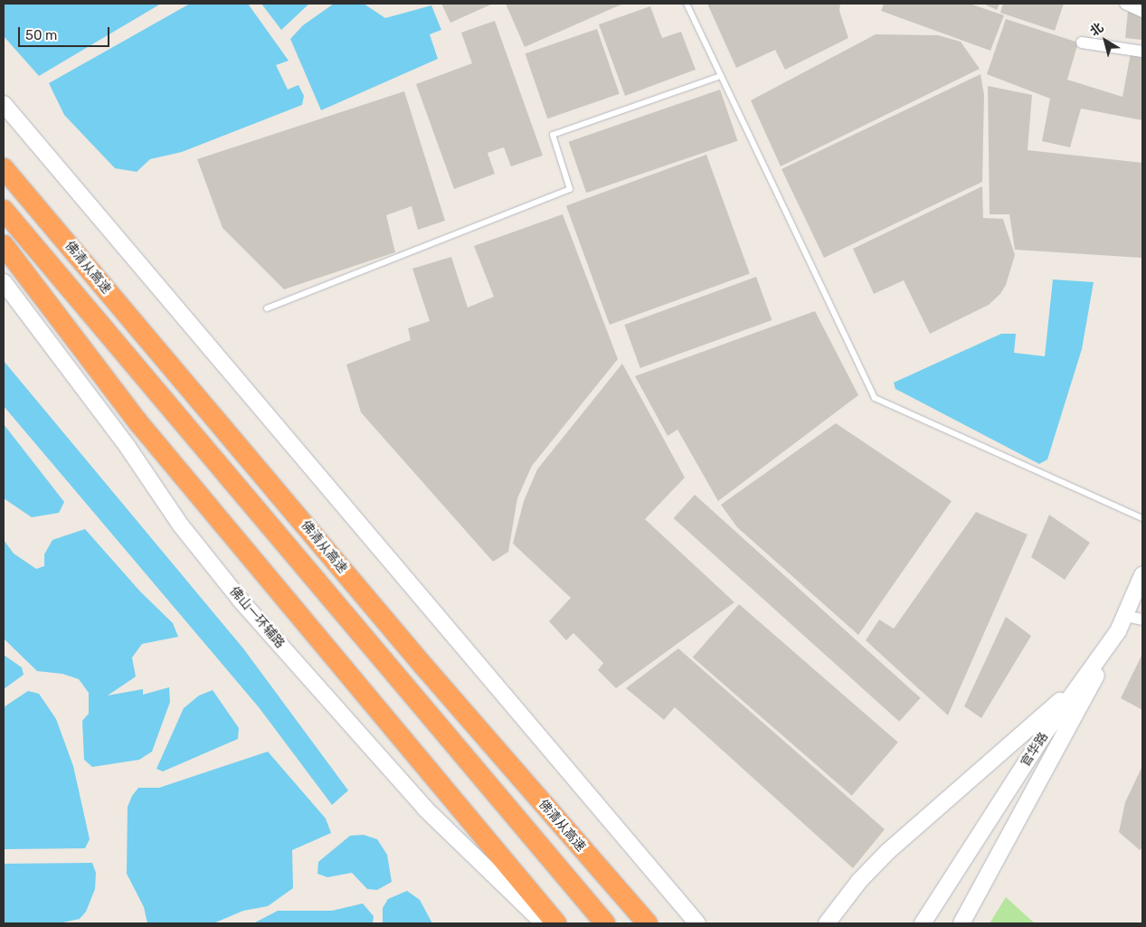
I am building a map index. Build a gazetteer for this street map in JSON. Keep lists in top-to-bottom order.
{
  "streets": {
    "highway": ["佛清从高速"],
    "main road": ["佛山一环辅路", "官华路"]
  },
  "scale_bar": "50 m",
  "north": "top left"
}
